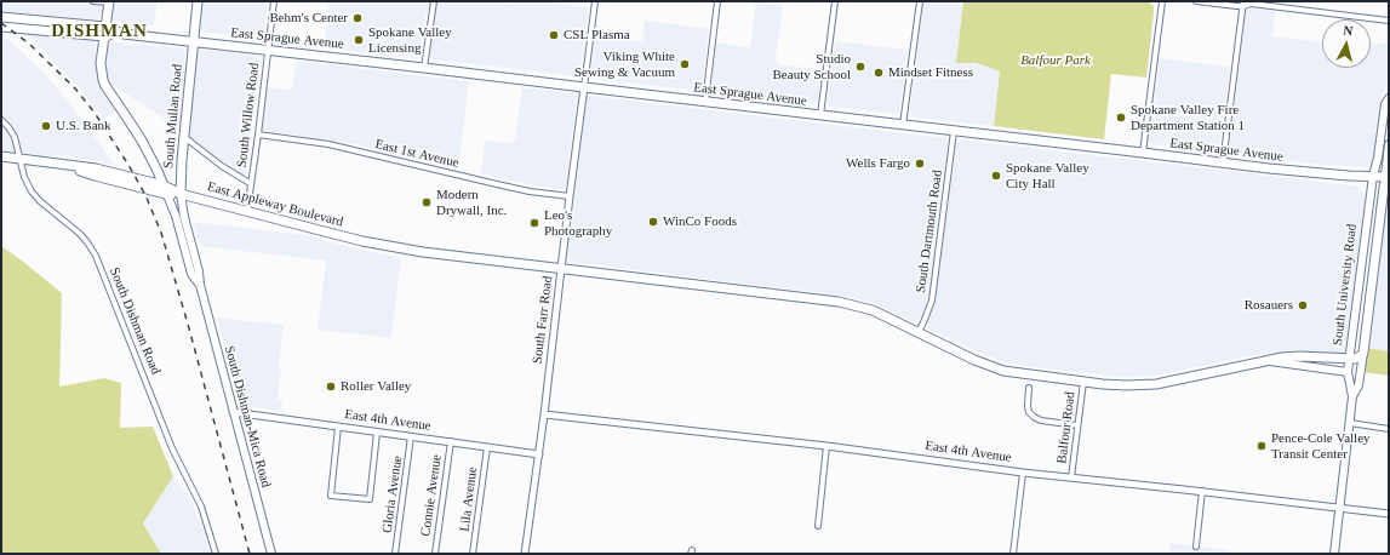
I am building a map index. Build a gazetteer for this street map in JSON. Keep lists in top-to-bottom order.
{
  "streets": {
    "main road": [
      "East Sprague Avenue",
      "South Mullan Road",
      "East Appleway Boulevard",
      "South University Road",
      "South Dishman-Mica Road"
    ],
    "street": [
      "South Willow Road",
      "East 1st Avenue",
      "South Dartmouth Road",
      "South Farr Road",
      "South Dishman Road",
      "East 4th Avenue",
      "Balfour Road",
      "Gloria Avenue",
      "Connie Avenue",
      "Lila Avenue"
    ]
  },
  "crossings": [
    ["East Sprague Avenue", "South Willow Road"],
    ["East Sprague Avenue", "South Mullan Road"],
    ["East Sprague Avenue", "South Dartmouth Road"],
    ["East Sprague Avenue", "South University Road"],
    ["East Sprague Avenue", "South Farr Road"],
    ["South Willow Road", "East 1st Avenue"],
    ["South Willow Road", "East Appleway Boulevard"],
    ["South Mullan Road", "East Appleway Boulevard"],
    ["South Mullan Road", "South Dishman-Mica Road"],
    ["East 1st Avenue", "South Farr Road"],
    ["East Appleway Boulevard", "South Dartmouth Road"],
    ["East Appleway Boulevard", "South Farr Road"],
    ["East Appleway Boulevard", "South Dishman Road"],
    ["East Appleway Boulevard", "South Dishman-Mica Road"],
    ["South University Road", "East 4th Avenue"],
    ["South Farr Road", "East 4th Avenue"],
    ["South Dishman-Mica Road", "East 4th Avenue"],
    ["East 4th Avenue", "Balfour Road"],
    ["East 4th Avenue", "Gloria Avenue"],
    ["East 4th Avenue", "Connie Avenue"],
    ["East 4th Avenue", "Lila Avenue"]
  ],
  "districts": ["DISHMAN"],
  "parks": ["Balfour Park"],
  "places": [
    "Behm's Center",
    "CSL Plasma",
    "Spokane Valley Licensing",
    "Viking White Sewing & Vacuum",
    "Studio Beauty School",
    "Mindset Fitness",
    "Spokane Valley Fire Department Station 1",
    "U.S. Bank",
    "Wells Fargo",
    "Spokane Valley City Hall",
    "Modern Drywall, Inc.",
    "WinCo Foods",
    "Leo's Photography",
    "Rosauers",
    "Roller Valley",
    "Pence-Cole Valley Transit Center"
  ],
  "north": "top"
}
